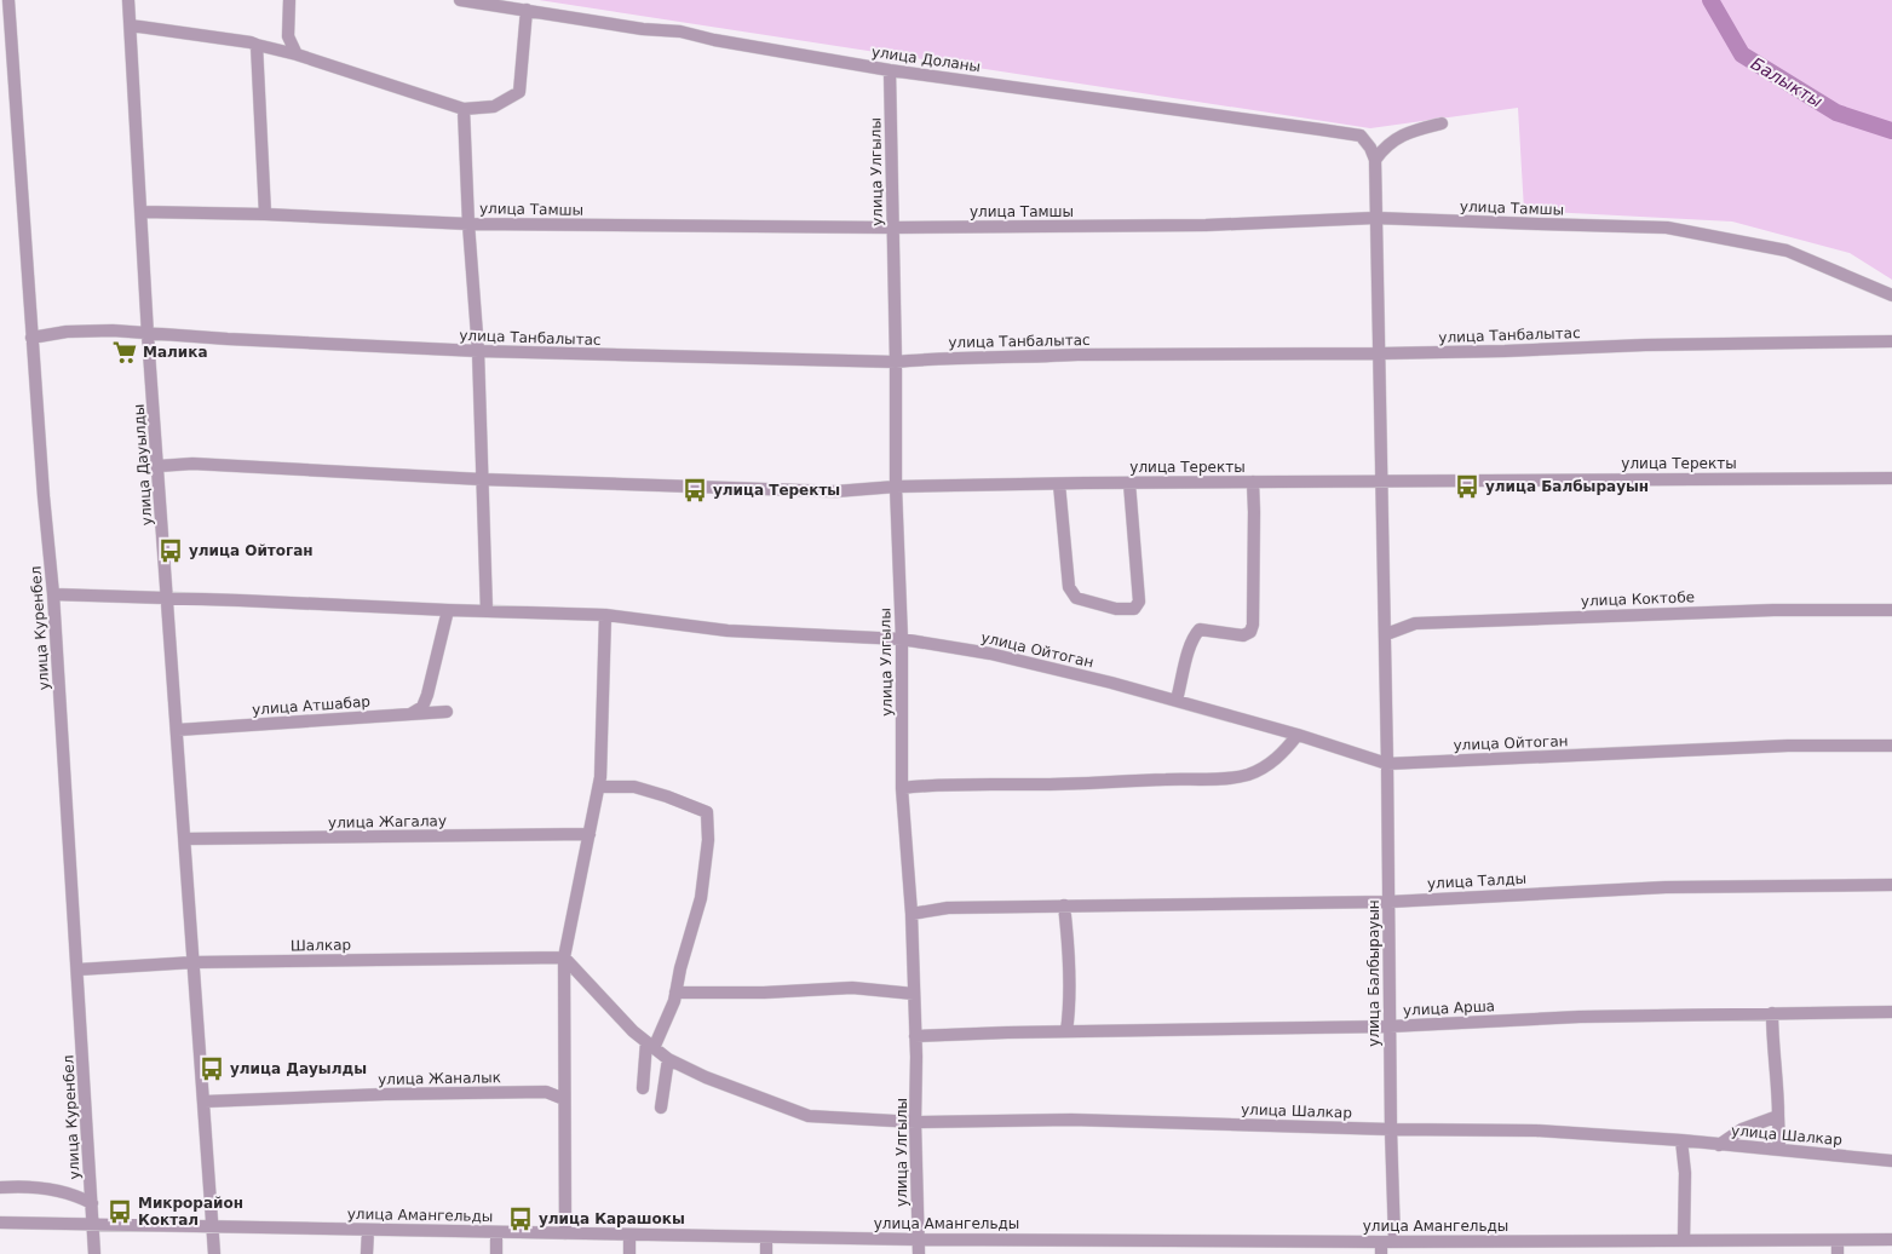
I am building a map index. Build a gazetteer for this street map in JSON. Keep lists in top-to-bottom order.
{
  "streets": {
    "street": [
      "улица Доланы",
      "улица Улгылы",
      "улица Тамшы",
      "улица Танбалытас",
      "улица Теректы",
      "улица Дауылды",
      "улица Коктобе",
      "улица Куренбел",
      "улица Ойтоган",
      "улица Атшабар",
      "улица Жагалау",
      "улица Талды",
      "Шалкар",
      "улица Балбырауын",
      "улица Арша",
      "улица Жаналык",
      "улица Шалкар",
      "улица Амангельды"
    ]
  },
  "crossings": [
    ["улица Доланы", "улица Улгылы"],
    ["улица Доланы", "улица Балбырауын"],
    ["улица Улгылы", "улица Тамшы"],
    ["улица Улгылы", "улица Танбалытас"],
    ["улица Улгылы", "улица Теректы"],
    ["улица Улгылы", "улица Ойтоган"],
    ["улица Улгылы", "улица Талды"],
    ["улица Улгылы", "улица Арша"],
    ["улица Улгылы", "улица Шалкар"],
    ["улица Улгылы", "улица Амангельды"],
    ["улица Тамшы", "улица Дауылды"],
    ["улица Тамшы", "улица Балбырауын"],
    ["улица Танбалытас", "улица Дауылды"],
    ["улица Танбалытас", "улица Куренбел"],
    ["улица Танбалытас", "улица Балбырауын"],
    ["улица Теректы", "улица Дауылды"],
    ["улица Теректы", "улица Балбырауын"],
    ["улица Дауылды", "улица Ойтоган"],
    ["улица Дауылды", "улица Атшабар"],
    ["улица Дауылды", "улица Жагалау"],
    ["улица Дауылды", "Шалкар"],
    ["улица Дауылды", "улица Жаналык"],
    ["улица Дауылды", "улица Амангельды"],
    ["улица Коктобе", "улица Балбырауын"],
    ["улица Куренбел", "улица Ойтоган"],
    ["улица Куренбел", "Шалкар"],
    ["улица Куренбел", "улица Амангельды"],
    ["улица Ойтоган", "улица Балбырауын"],
    ["улица Талды", "улица Балбырауын"],
    ["Шалкар", "улица Шалкар"],
    ["улица Балбырауын", "улица Арша"],
    ["улица Балбырауын", "улица Шалкар"],
    ["улица Балбырауын", "улица Амангельды"]
  ],
  "water": ["Балыкты"],
  "places": {
    "supermarket": ["Малика"],
    "bus stop": [
      "улица Балбырауын",
      "улица Теректы",
      "улица Ойтоган",
      "улица Дауылды",
      "Микрорайон Коктал",
      "улица Карашокы"
    ]
  }
}
